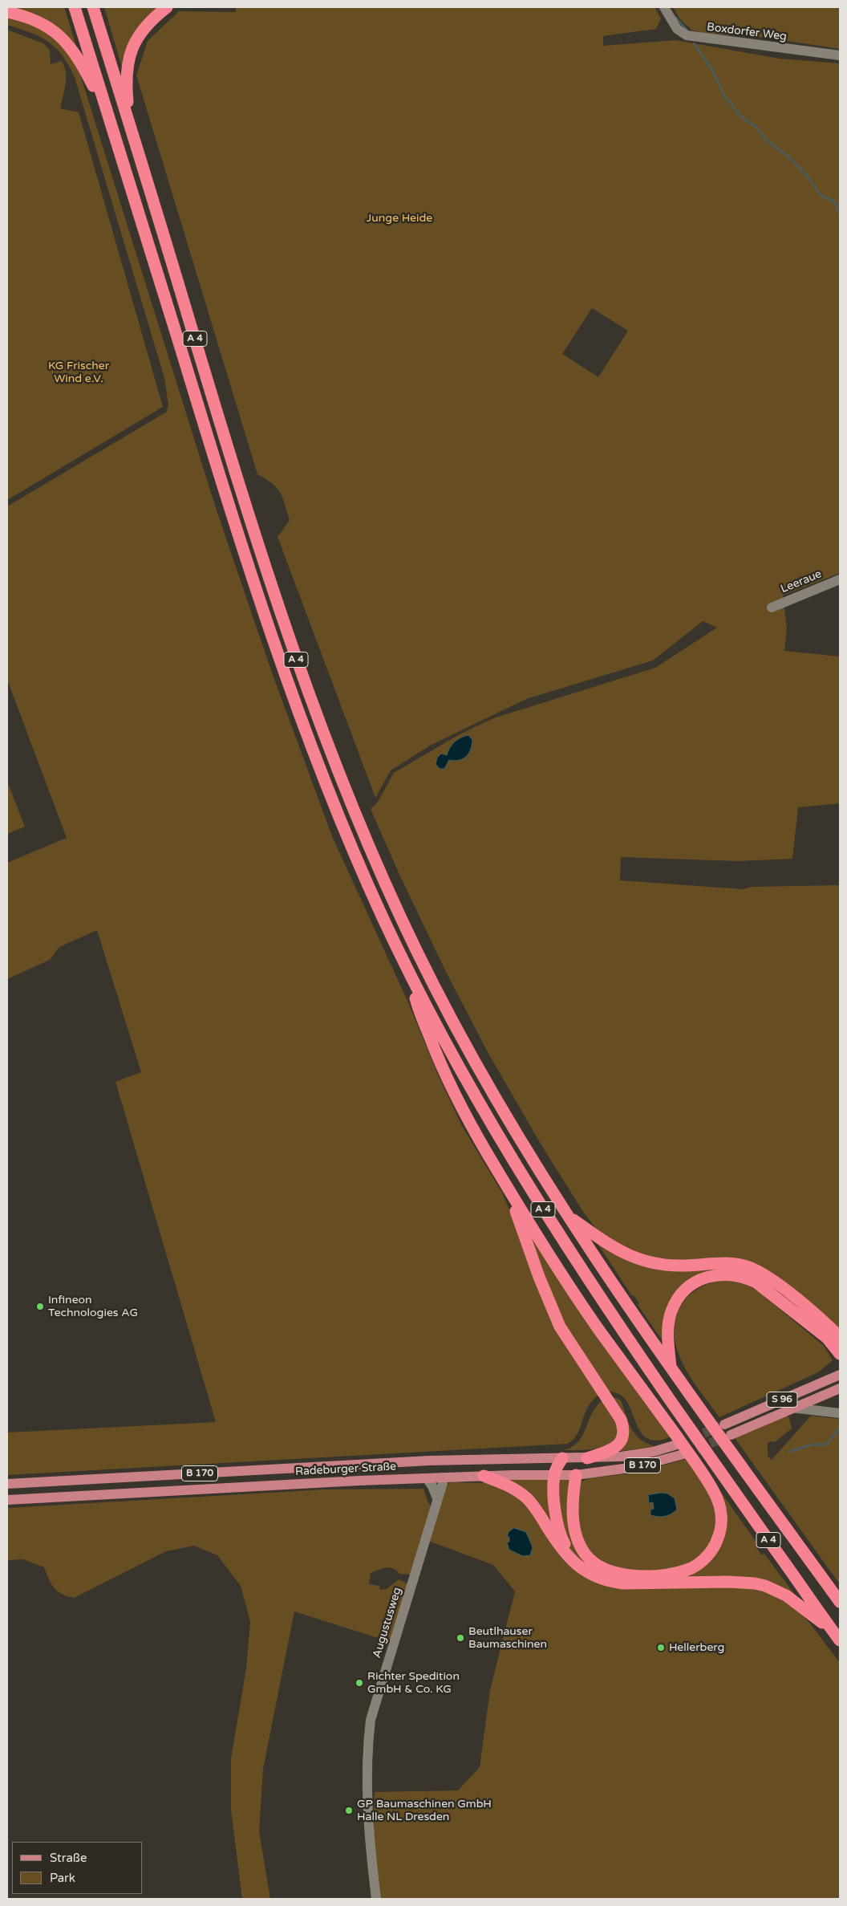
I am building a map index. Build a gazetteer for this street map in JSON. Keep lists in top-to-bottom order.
{
  "streets": {
    "highway": ["A 4"],
    "main road": ["S 96", "B 170", "Radeburger Straße"],
    "street": ["Boxdorfer Weg", "Leeraue", "Augustusweg"]
  },
  "crossings": [
    ["A 4", "S 96"],
    ["Radeburger Straße", "Augustusweg"]
  ],
  "parks": ["Junge Heide", "KG Frischer Wind e.V."],
  "places": [
    "Infineon Technologies AG",
    "Beutlhauser Baumaschinen",
    "Hellerberg",
    "Richter Spedition GmbH & Co. KG",
    "GP Baumaschinen GmbH Halle NL Dresden"
  ],
  "legend": ["Straße", "Park"]
}
